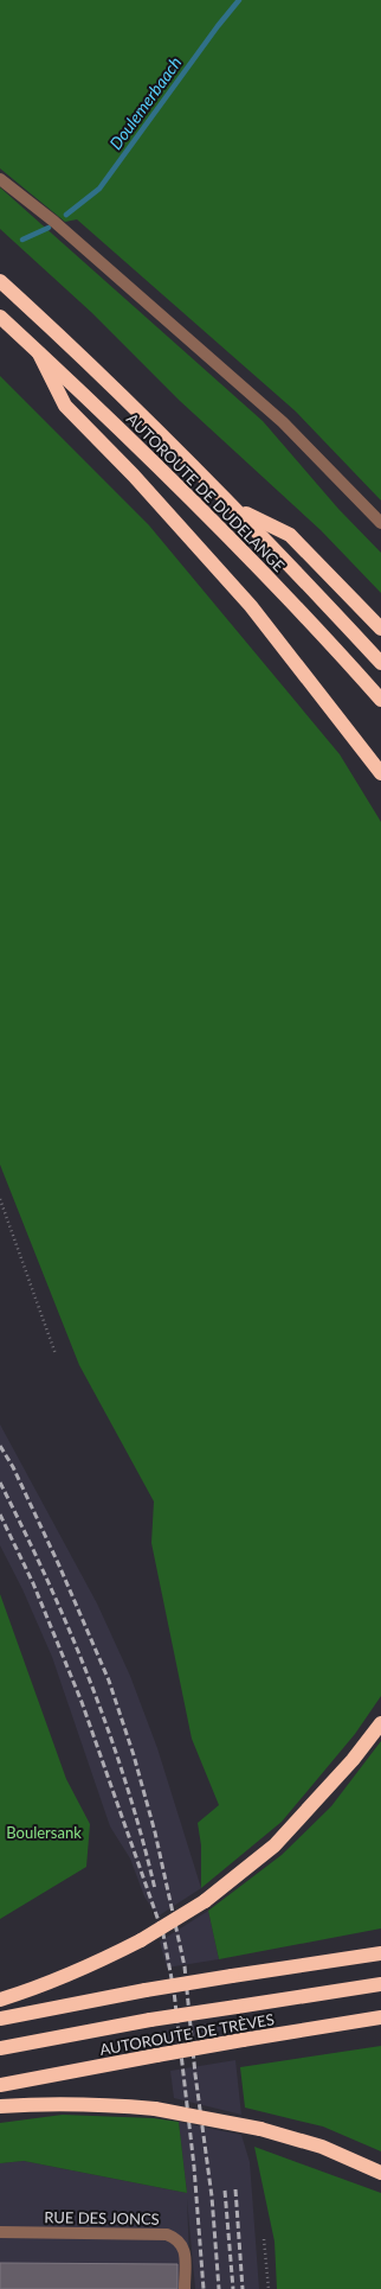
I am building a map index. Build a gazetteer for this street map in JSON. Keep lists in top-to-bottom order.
{
  "streets": {
    "highway": ["AUTOROUTE DE DUDELANGE", "AUTOROUTE DE TRÈVES"],
    "street": ["RUE DES JONCS"]
  },
  "water": ["Doulemerbaach"],
  "parks": ["Boulersank"]
}
